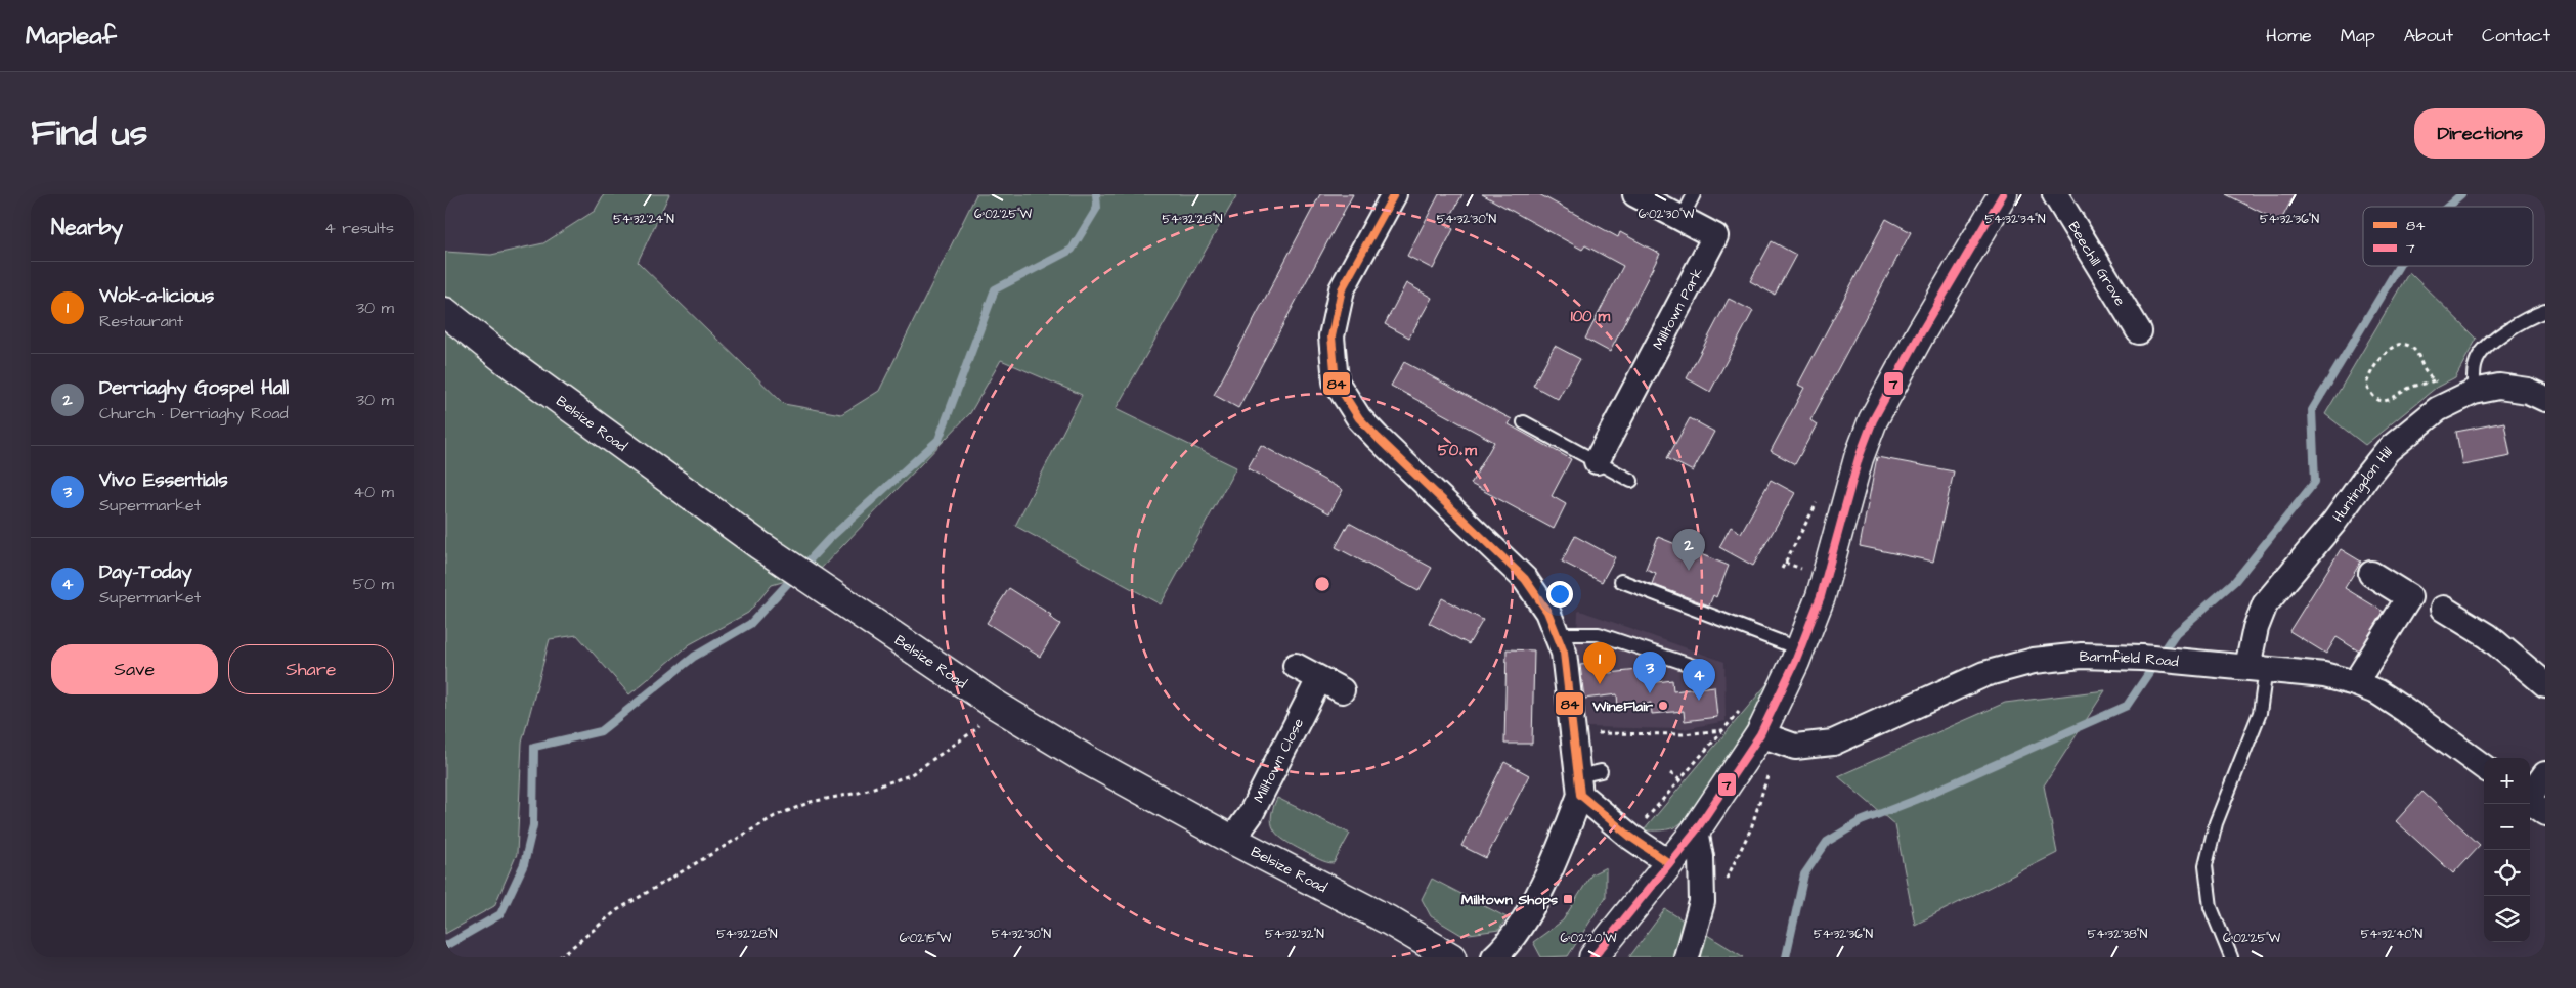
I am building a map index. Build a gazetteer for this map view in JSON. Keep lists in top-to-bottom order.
{
  "streets": {
    "street": [
      "Beechill Grove",
      "Milltown Park",
      "Belsize Road",
      "Huntingdon Hill",
      "Barnfield Road",
      "Milltown Close"
    ]
  },
  "crossings": [
    ["Belsize Road", "Milltown Close"],
    ["Huntingdon Hill", "Barnfield Road"]
  ],
  "places": {
    "other": ["WineFlair"],
    "transit": ["Milltown Shops"]
  },
  "lines": ["transit line 84", "transit line 7"],
  "legend": ["84", "7"],
  "page": {
    "header": "Mapleaf",
    "nav": [
      "Home",
      "Map",
      "About",
      "Contact"
    ],
    "title": "Find us",
    "buttons": [
      "Directions",
      ["Save", "Share"]
    ],
    "heading": ["Nearby", "4 results"],
    "list": [
      {
        "mark": "1",
        "name": "Wok-a-licious",
        "note": "Restaurant",
        "value": "30 m"
      },
      {
        "mark": "2",
        "name": "Derriaghy Gospel Hall",
        "note": "Church · Derriaghy Road",
        "value": "30 m"
      },
      {
        "mark": "3",
        "name": "Vivo Essentials",
        "note": "Supermarket",
        "value": "40 m"
      },
      {
        "mark": "4",
        "name": "Day-Today",
        "note": "Supermarket",
        "value": "50 m"
      }
    ],
    "pins": [
      "2",
      "1",
      "3",
      "4"
    ],
    "map_buttons": ["+", "−"]
  },
  "coordinates": [
    "6°02'25\"W",
    "6°02'30\"W",
    "54°32'30\"N",
    "54°32'36\"N",
    "54°32'24\"N",
    "54°32'28\"N",
    "54°32'34\"N",
    "54°32'32\"N",
    "54°32'38\"N",
    "54°32'40\"N",
    "6°02'15\"W",
    "6°02'20\"W"
  ],
  "rings": ["100 m", "50 m"]
}
